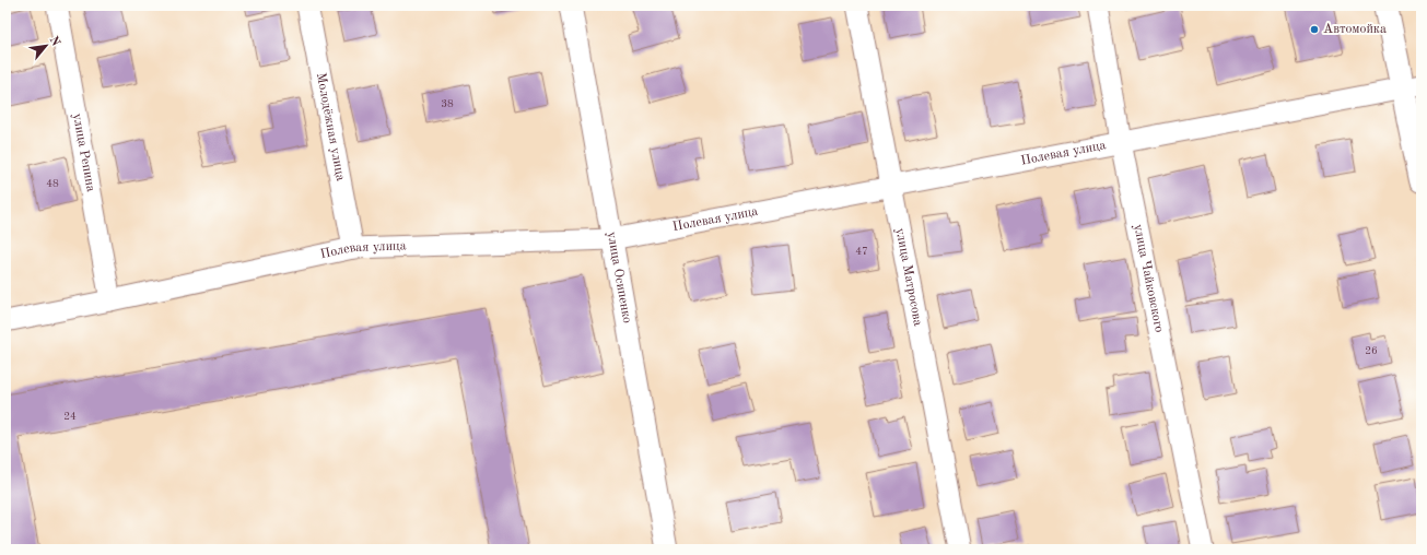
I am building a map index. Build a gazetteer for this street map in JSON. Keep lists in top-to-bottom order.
{
  "streets": {
    "street": [
      "Молодёжная улица",
      "улица Репина",
      "Полевая улица",
      "улица Осипенко",
      "улица Матросова",
      "улица Чайковского"
    ]
  },
  "crossings": [
    ["Молодёжная улица", "Полевая улица"],
    ["улица Репина", "Полевая улица"],
    ["Полевая улица", "улица Осипенко"],
    ["Полевая улица", "улица Матросова"],
    ["Полевая улица", "улица Чайковского"]
  ],
  "places": ["Автомойка"],
  "house_numbers": [
    "38",
    "48",
    "47",
    "26",
    "24"
  ],
  "north": "top right"
}
